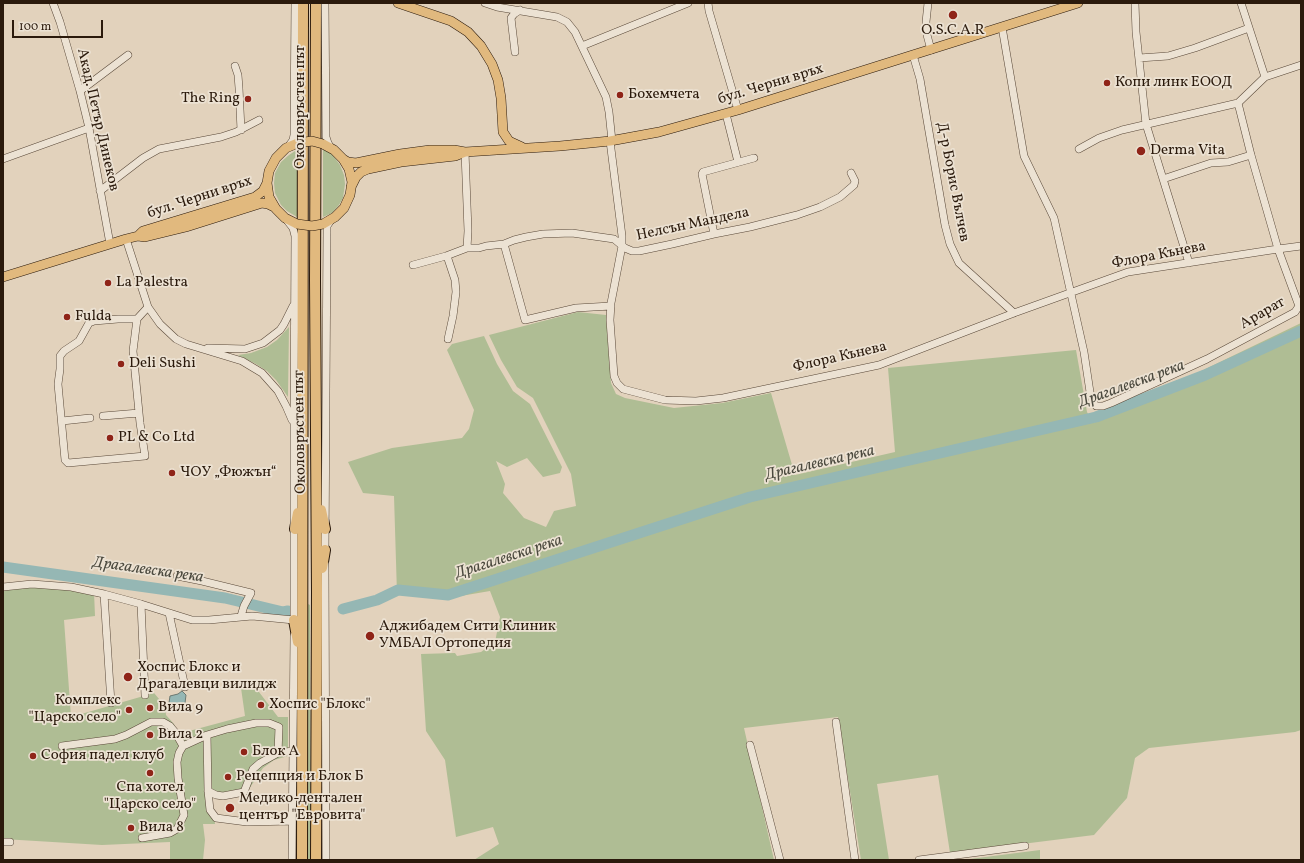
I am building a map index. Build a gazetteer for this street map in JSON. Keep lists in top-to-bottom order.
{
  "streets": {
    "highway": ["Околовръстен път"],
    "main road": ["бул. Черни връх"],
    "street": [
      "Акад. Петър Динеков",
      "Д-р Борис Вълчев",
      "Нелсън Мандела",
      "Флора Кънева",
      "Арарат"
    ]
  },
  "crossings": [
    ["бул. Черни връх", "Околовръстен път"],
    ["бул. Черни връх", "Акад. Петър Динеков"],
    ["бул. Черни връх", "Д-р Борис Вълчев"],
    ["бул. Черни връх", "Флора Кънева"],
    ["Д-р Борис Вълчев", "Флора Кънева"],
    ["Нелсън Мандела", "Флора Кънева"],
    ["Флора Кънева", "Арарат"]
  ],
  "water": ["Драгалевска река"],
  "places": [
    "O.S.C.A.R",
    "Копи линк ЕООД",
    "Бохемчета",
    "The Ring",
    "Derma Vita",
    "La Palestra",
    "Fulda",
    "Deli Sushi",
    "PL & Co Ltd",
    "ЧОУ „Фюжън“",
    "Аджибадем Сити Клиник УМБАЛ Ортопедия",
    "Хоспис Блокс и Драгалевци вилидж",
    "Хоспис \"Блокс\"",
    "Вила 9",
    "Комплекс \"Царско село\"",
    "Вила 2",
    "Блок А",
    "София падел клуб",
    "Спа хотел \"Царско село\"",
    "Рецепция и Блок Б",
    "Медико-дентален център \"Евровита\"",
    "Вила 8"
  ],
  "scale_bar": "100 m"
}
